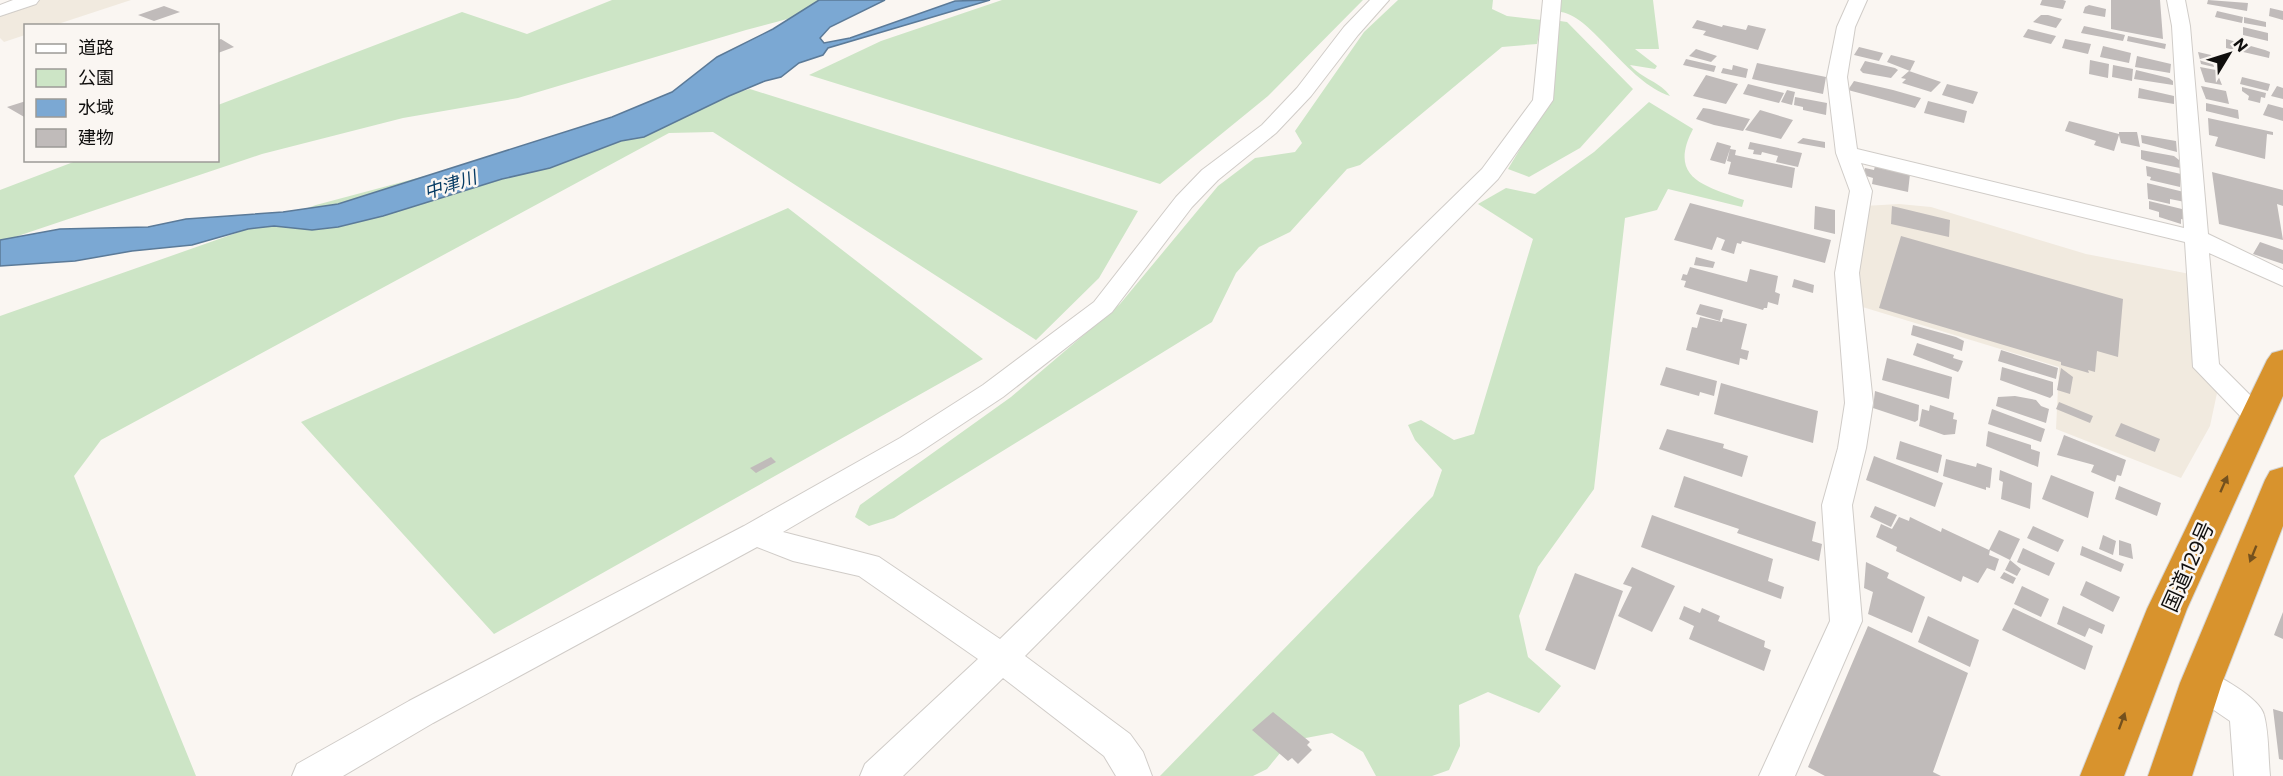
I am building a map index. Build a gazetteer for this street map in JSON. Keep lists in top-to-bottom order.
{
  "streets": {
    "highway": ["国道129号"]
  },
  "water": ["中津川"],
  "legend": [
    "道路",
    "公園",
    "水域",
    "建物"
  ],
  "north": "top right"
}
